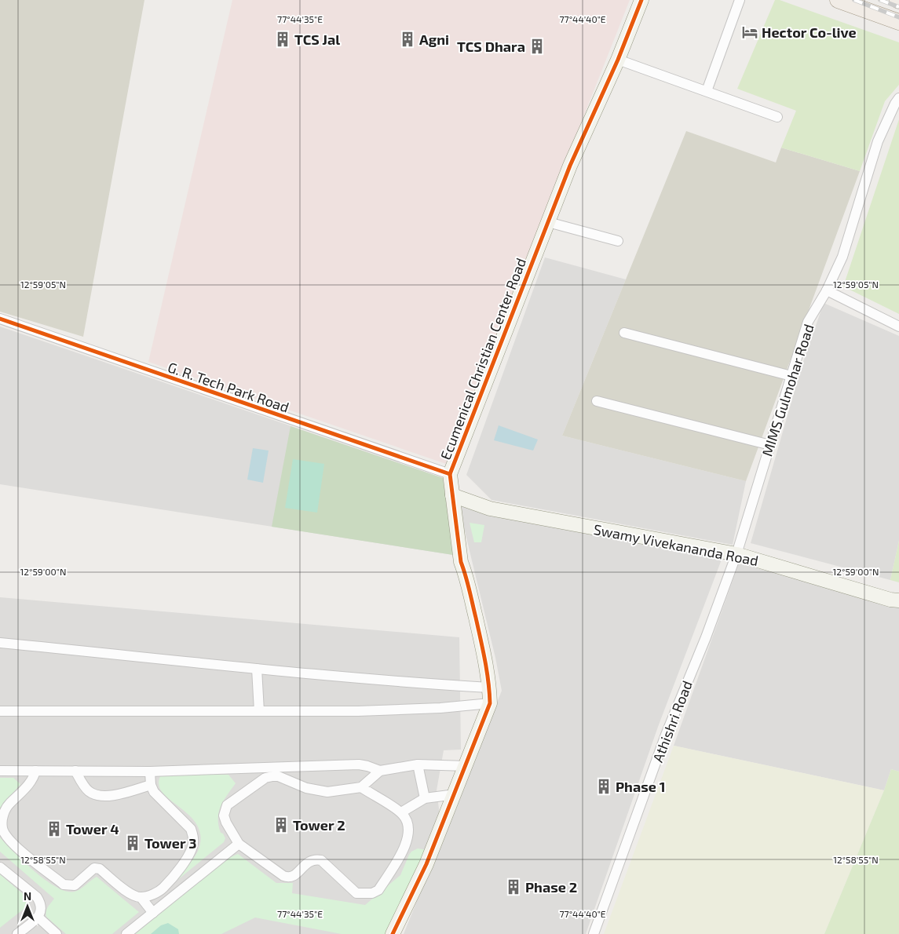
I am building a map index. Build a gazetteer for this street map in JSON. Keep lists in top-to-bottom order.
{
  "streets": {
    "street": [
      "Ecumenical Christian Center Road",
      "G. R. Tech Park Road",
      "MIMS Gulmohar Road",
      "Swamy Vivekananda Road",
      "Athishri Road"
    ]
  },
  "crossings": [
    ["Ecumenical Christian Center Road", "G. R. Tech Park Road"],
    ["Ecumenical Christian Center Road", "Swamy Vivekananda Road"],
    ["MIMS Gulmohar Road", "Swamy Vivekananda Road"],
    ["MIMS Gulmohar Road", "Athishri Road"],
    ["Swamy Vivekananda Road", "Athishri Road"]
  ],
  "places": {
    "hotel": ["Hector Co-live"],
    "building": [
      "TCS Jal",
      "Agni",
      "TCS Dhara",
      "Phase 1",
      "Tower 2",
      "Tower 4",
      "Tower 3",
      "Phase 2"
    ]
  },
  "north": "top",
  "coordinates": [
    "77°44'35\"E",
    "77°44'40\"E",
    "12°59'05\"N",
    "12°59'00\"N",
    "12°58'55\"N"
  ]
}
